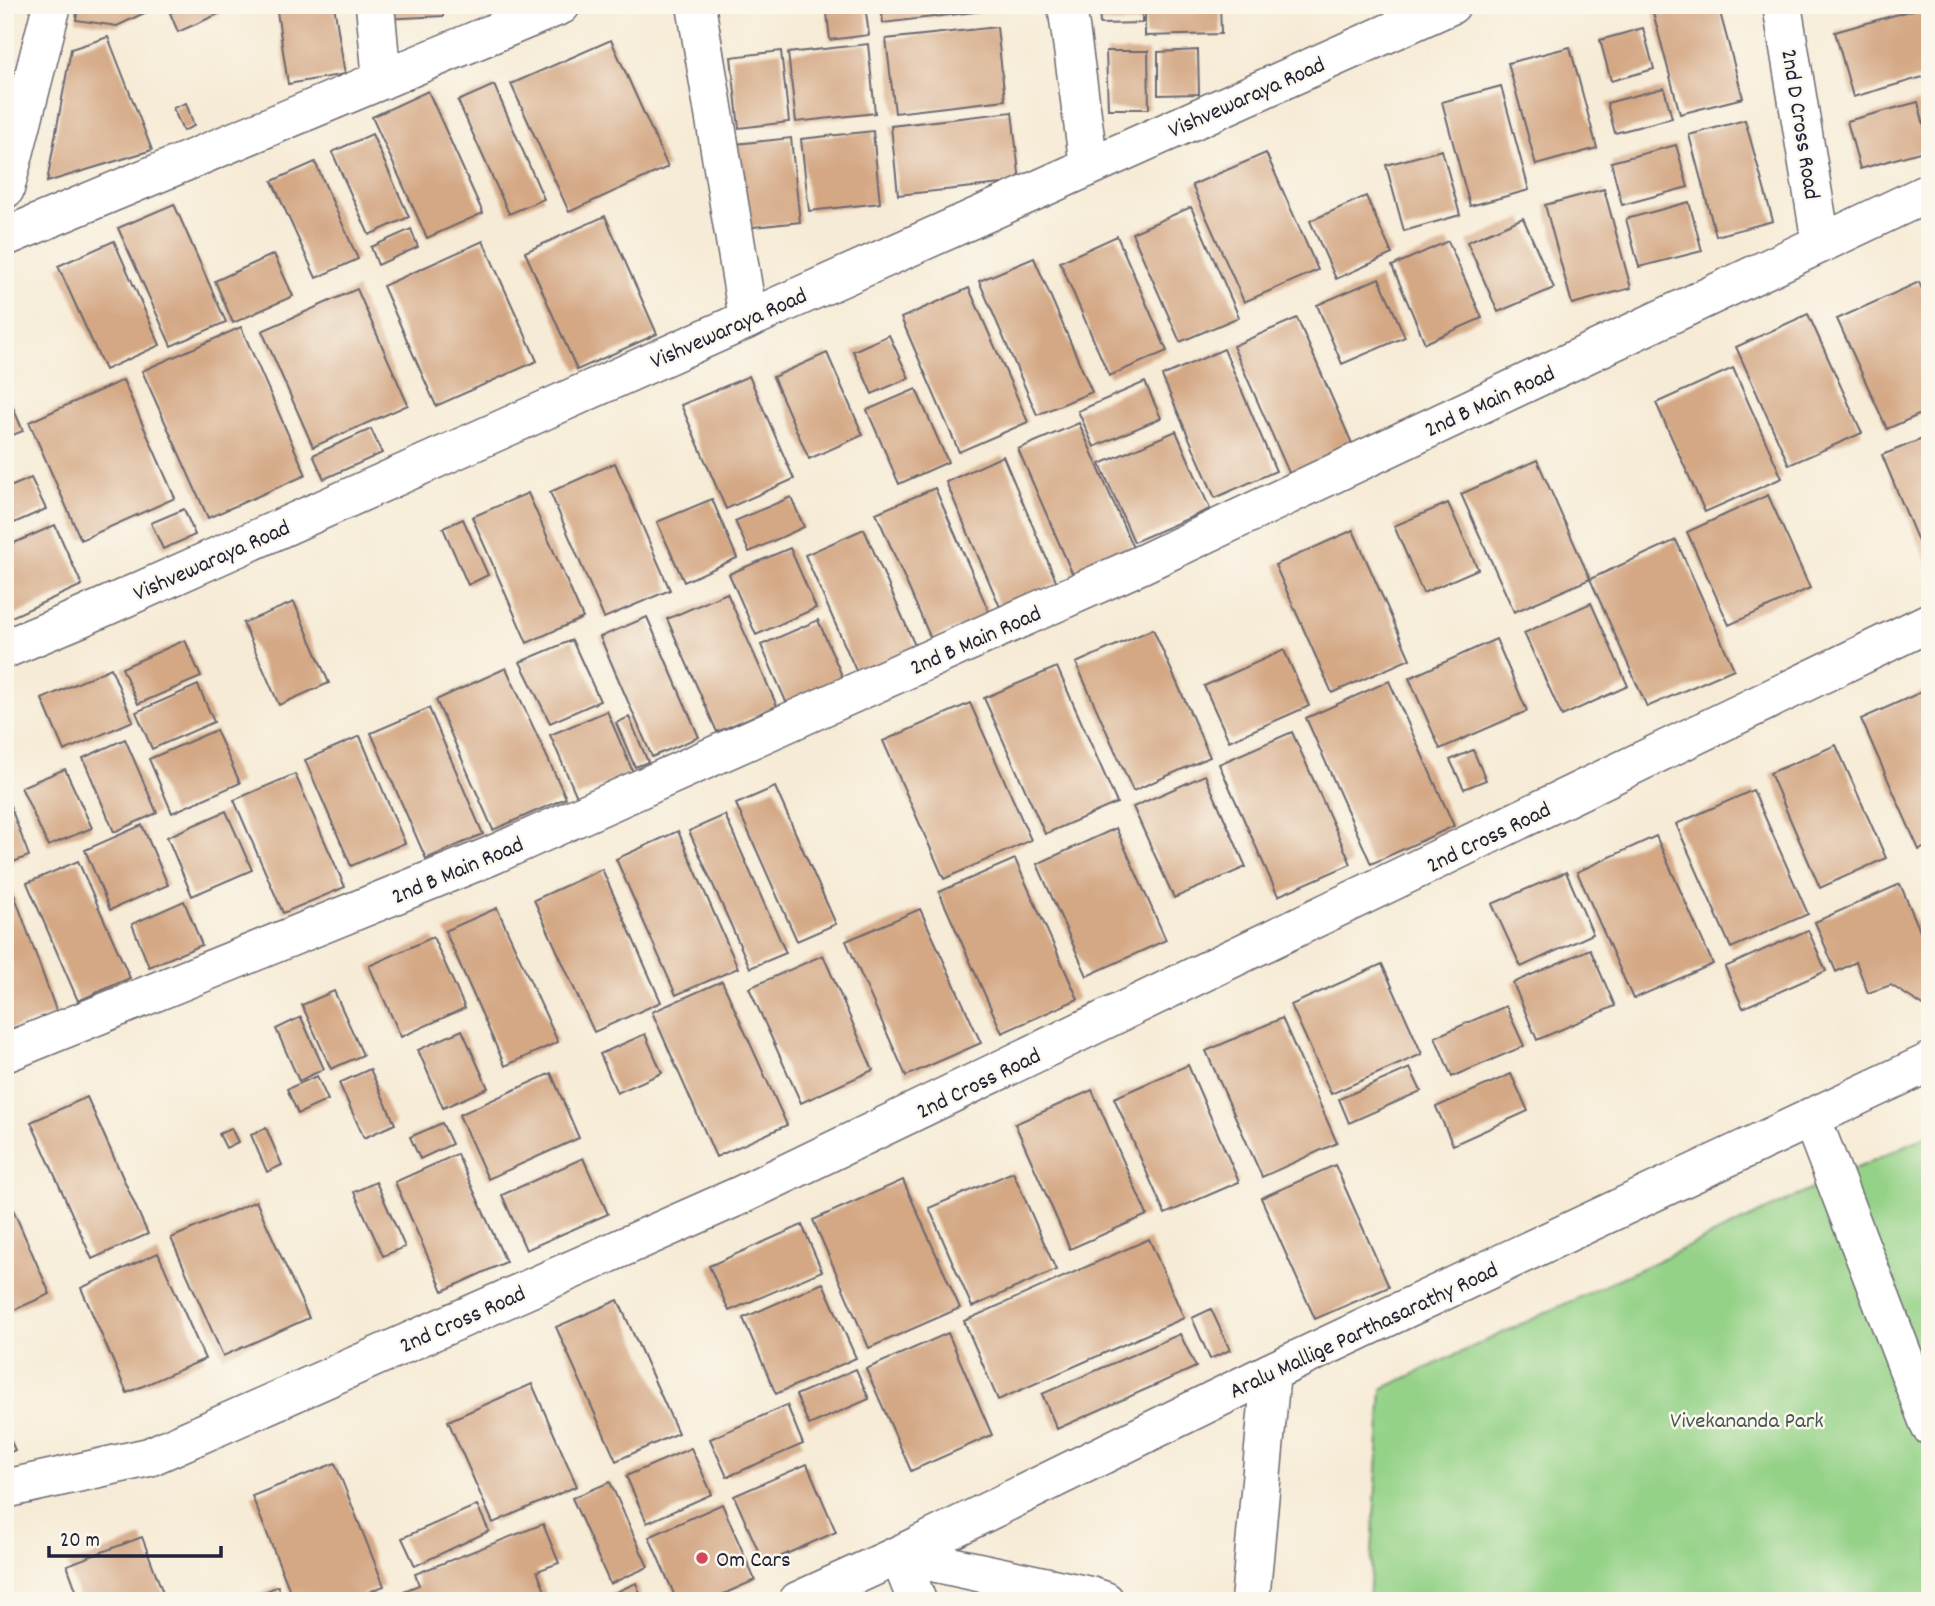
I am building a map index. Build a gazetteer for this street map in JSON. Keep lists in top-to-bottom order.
{
  "streets": {
    "street": [
      "Vishvewaraya Road",
      "2nd D Cross Road",
      "2nd B Main Road",
      "2nd Cross Road",
      "Aralu Mallige Parthasarathy Road"
    ]
  },
  "crossings": [
    ["2nd D Cross Road", "2nd B Main Road"]
  ],
  "parks": ["Vivekananda Park"],
  "places": ["Om Cars"],
  "scale_bar": "20 m"
}
